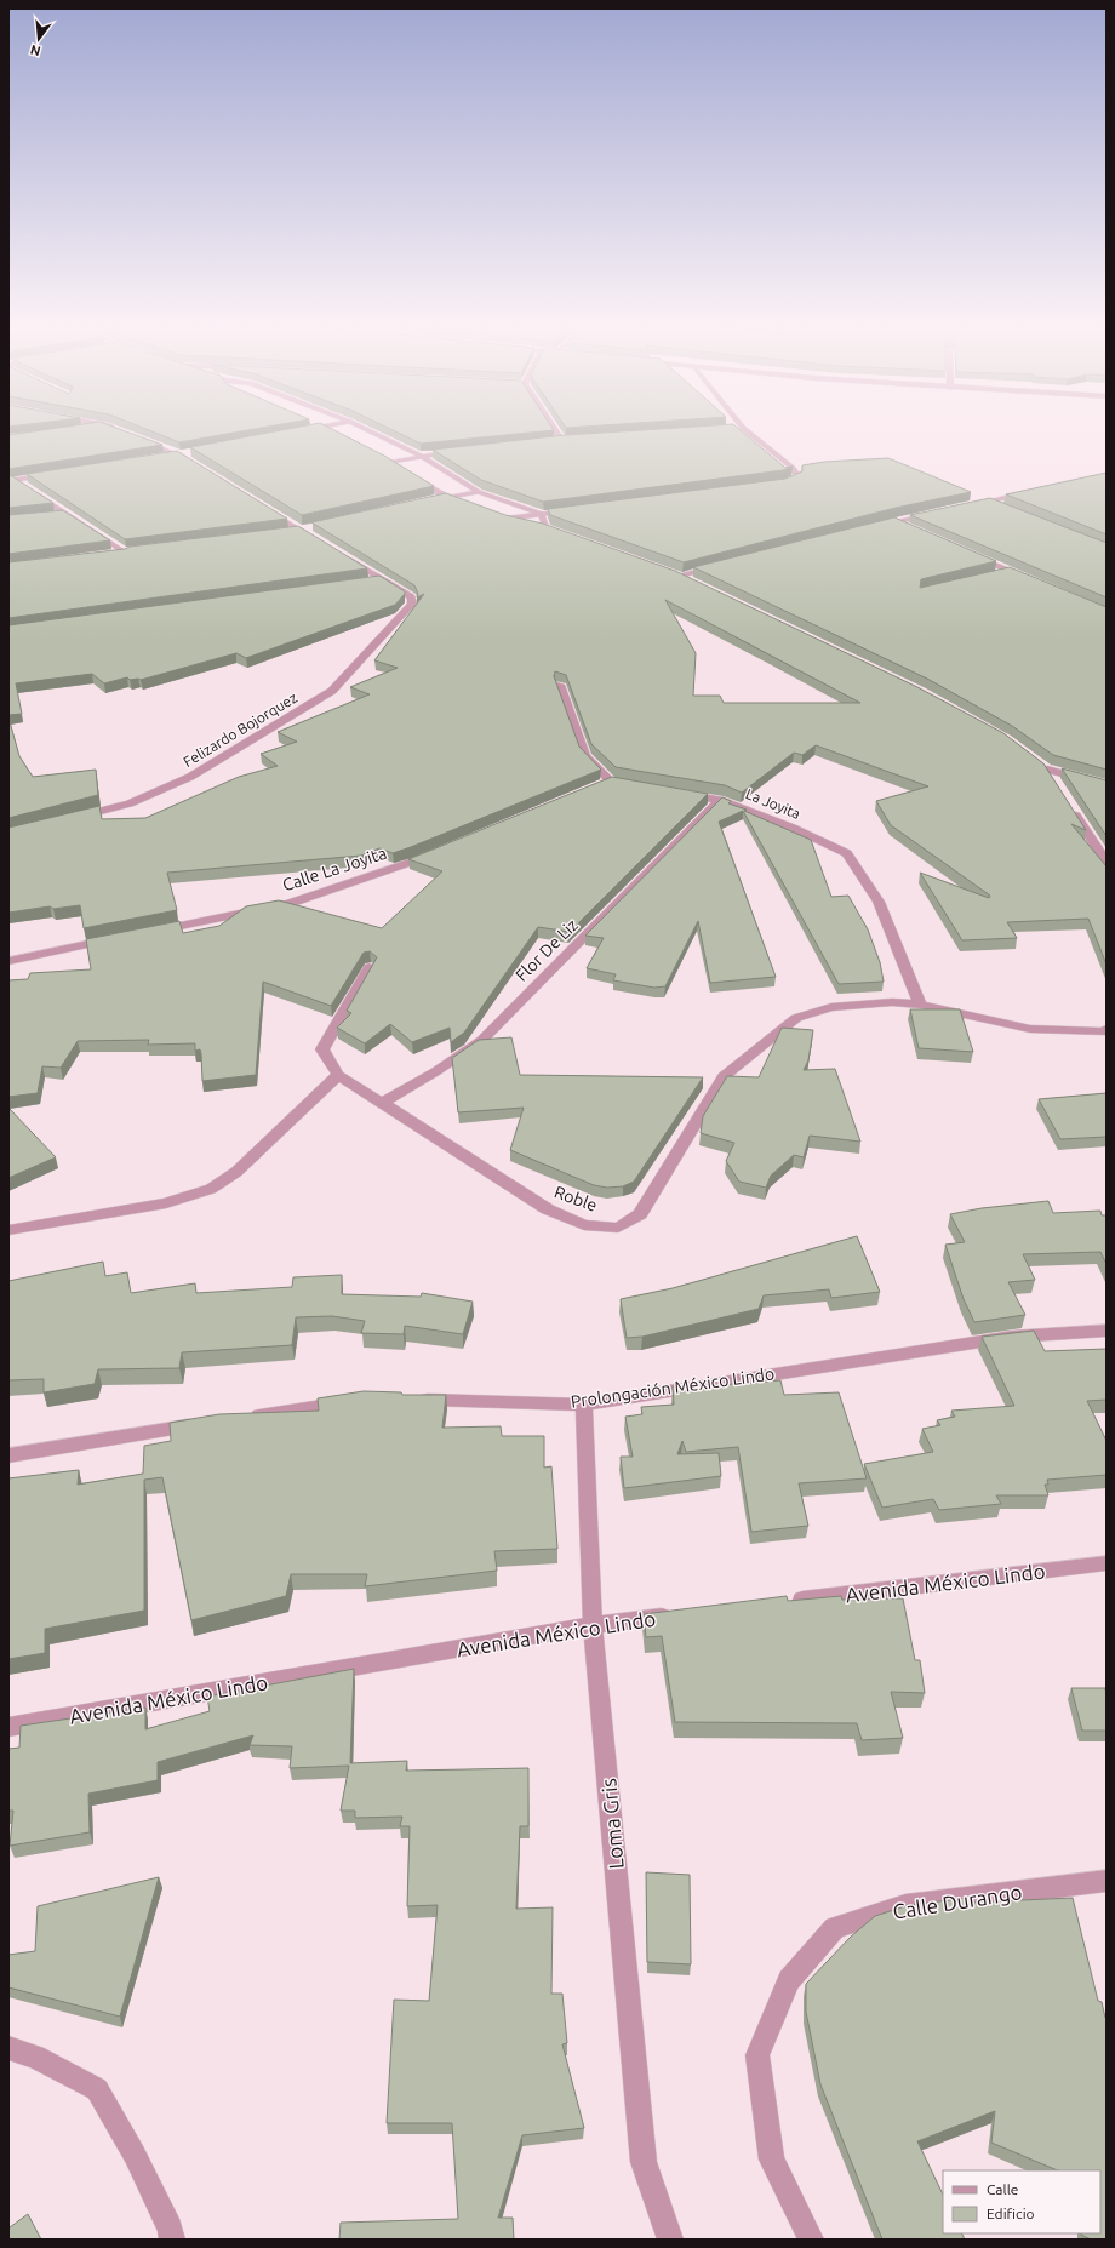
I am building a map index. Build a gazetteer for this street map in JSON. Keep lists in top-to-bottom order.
{
  "streets": {
    "street": [
      "Felizardo Bojorquez",
      "La Joyita",
      "Calle La Joyita",
      "Flor De Liz",
      "Roble",
      "Prolongación México Lindo",
      "Avenida México Lindo",
      "Loma Gris",
      "Calle Durango"
    ]
  },
  "crossings": [
    ["La Joyita", "Flor De Liz"],
    ["La Joyita", "Roble"],
    ["Flor De Liz", "Roble"],
    ["Prolongación México Lindo", "Loma Gris"],
    ["Avenida México Lindo", "Loma Gris"]
  ],
  "legend": ["Calle", "Edificio"],
  "north": "bottom"
}
